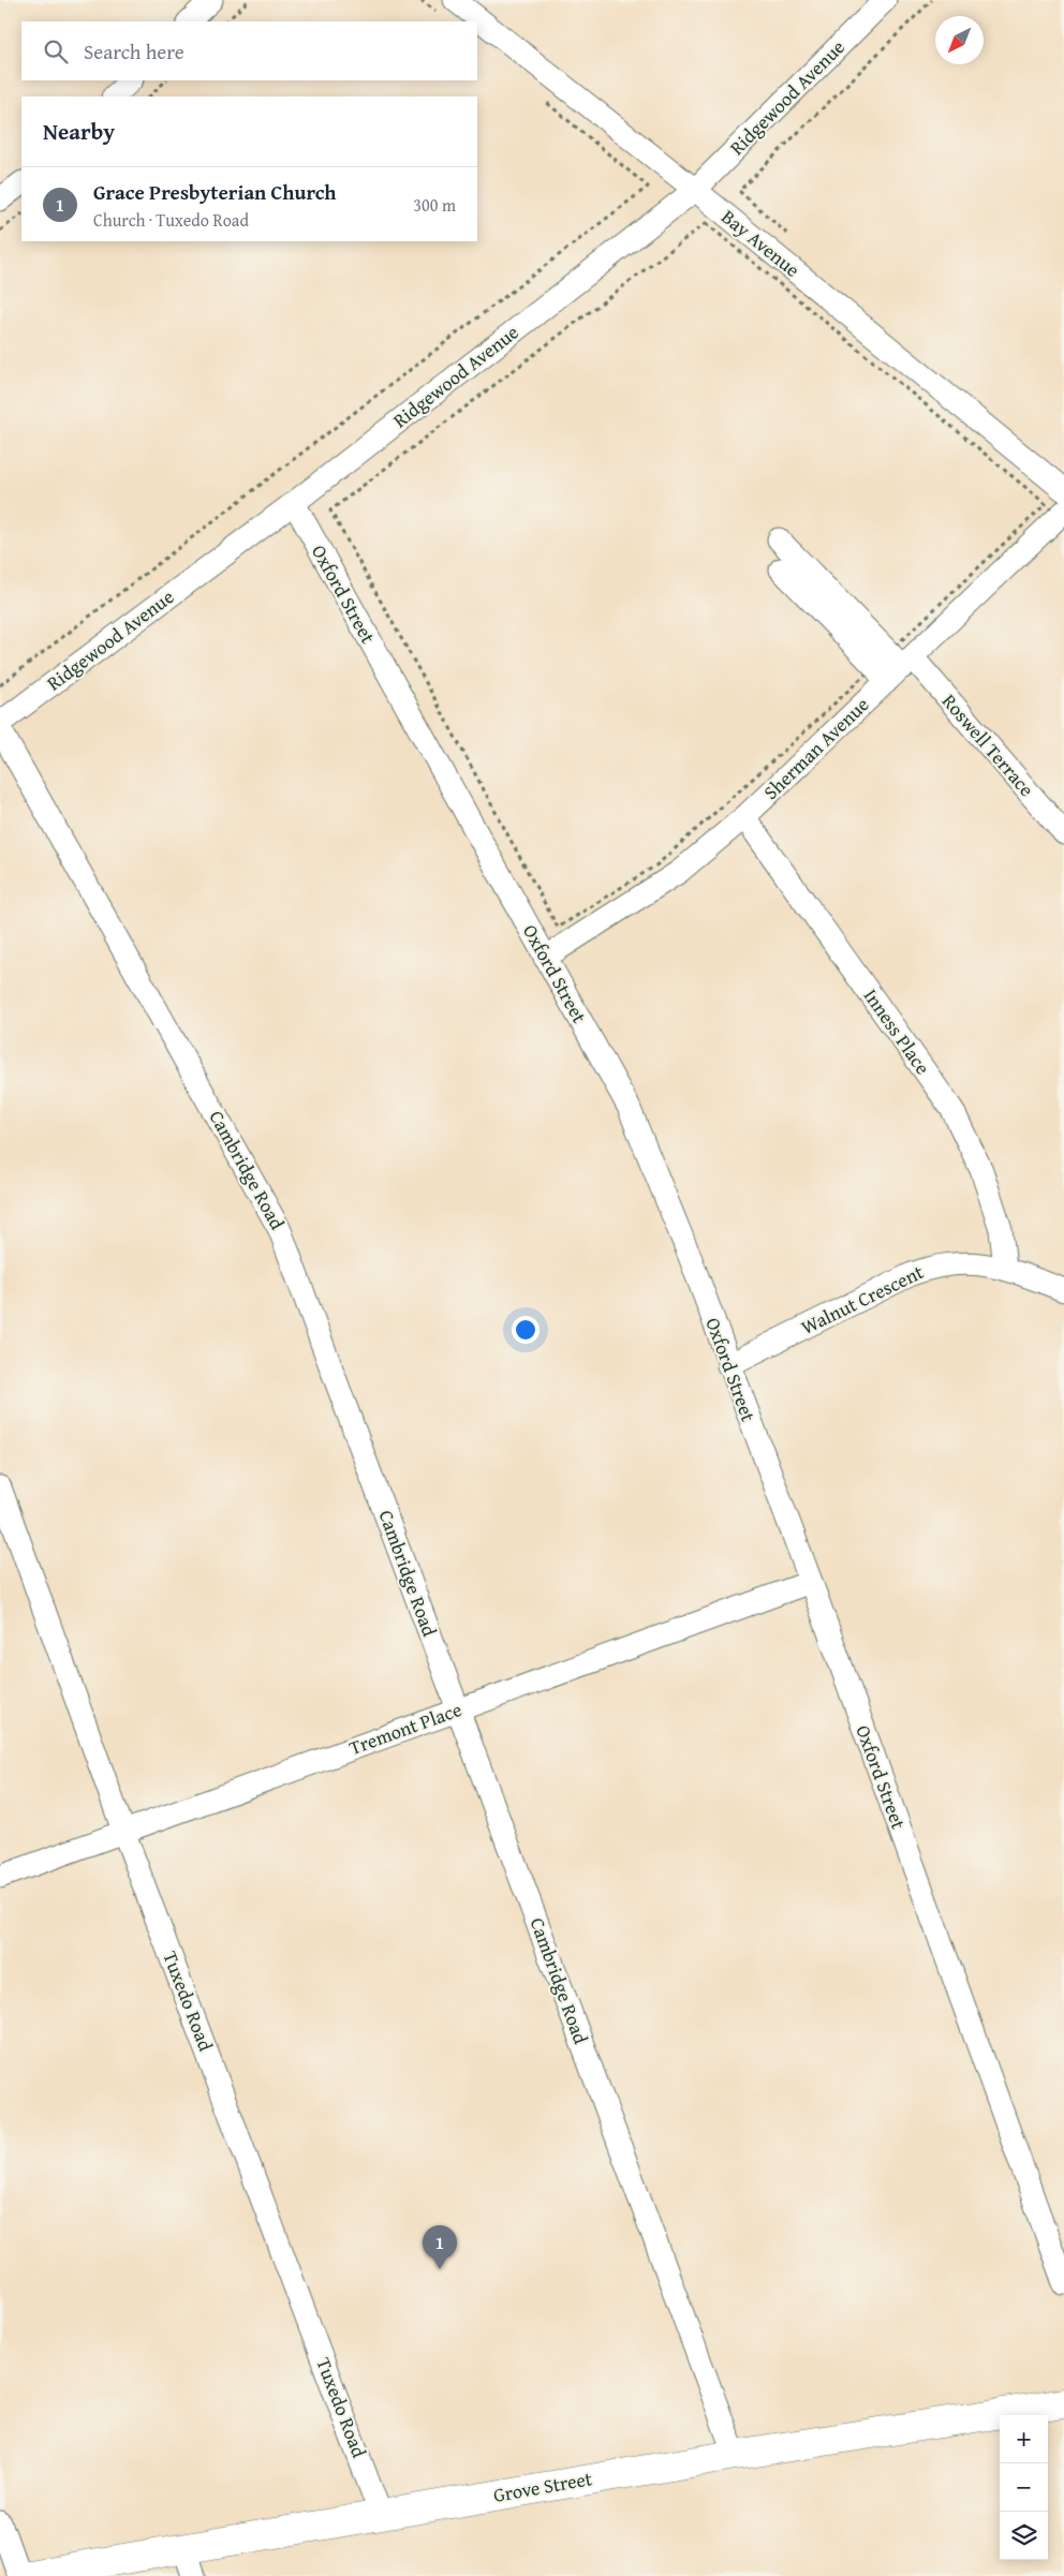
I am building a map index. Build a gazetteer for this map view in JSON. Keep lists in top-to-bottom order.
{
  "streets": {
    "main road": ["Grove Street"],
    "street": [
      "Ridgewood Avenue",
      "Bay Avenue",
      "Oxford Street",
      "Roswell Terrace",
      "Sherman Avenue",
      "Inness Place",
      "Cambridge Road",
      "Walnut Crescent",
      "Tremont Place",
      "Tuxedo Road"
    ]
  },
  "crossings": [
    ["Ridgewood Avenue", "Bay Avenue"],
    ["Ridgewood Avenue", "Oxford Street"],
    ["Oxford Street", "Sherman Avenue"],
    ["Oxford Street", "Walnut Crescent"],
    ["Oxford Street", "Tremont Place"],
    ["Roswell Terrace", "Sherman Avenue"],
    ["Sherman Avenue", "Inness Place"],
    ["Inness Place", "Walnut Crescent"],
    ["Cambridge Road", "Tremont Place"],
    ["Cambridge Road", "Grove Street"],
    ["Tremont Place", "Tuxedo Road"],
    ["Tuxedo Road", "Grove Street"]
  ],
  "north": "bottom left",
  "page": {
    "search": "Search here",
    "heading": "Nearby",
    "list": [
      {
        "mark": "1",
        "name": "Grace Presbyterian Church",
        "note": "Church · Tuxedo Road",
        "value": "300 m"
      }
    ],
    "pins": "1",
    "map_buttons": ["+", "−"]
  }
}
